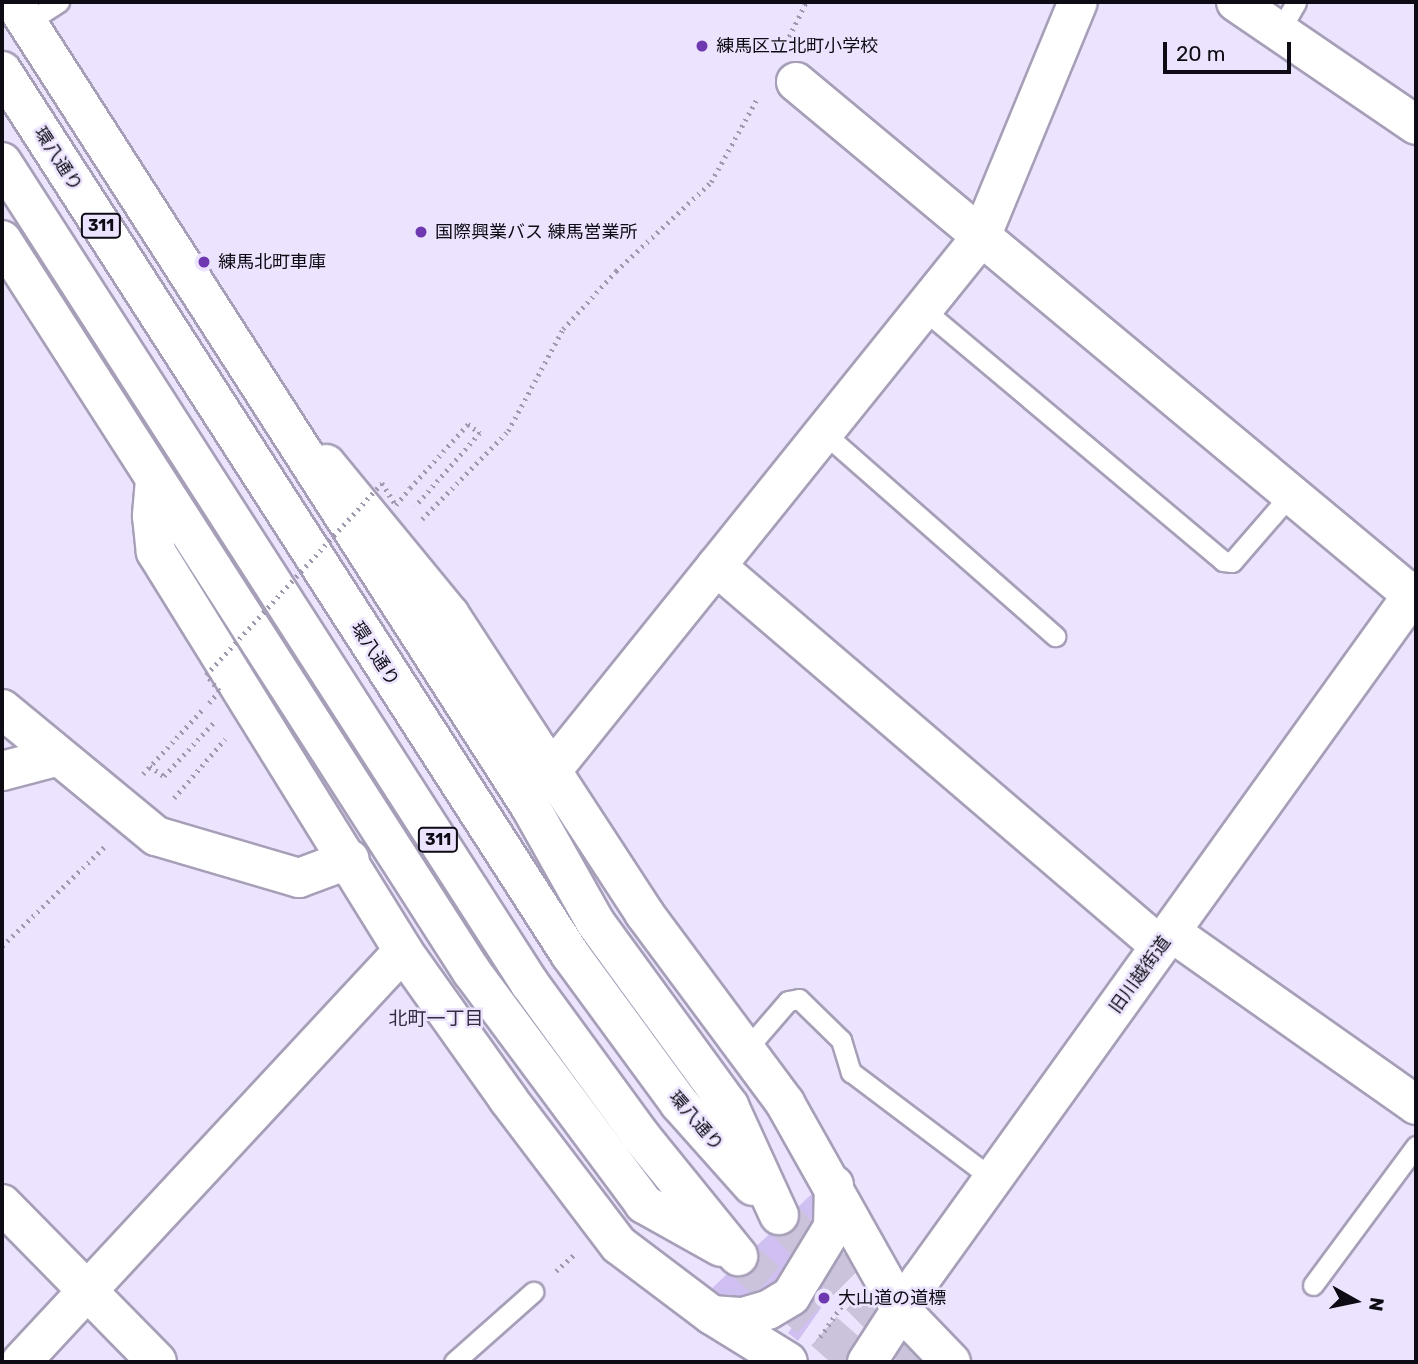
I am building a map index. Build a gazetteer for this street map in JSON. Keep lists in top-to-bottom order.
{
  "streets": {
    "street": ["環八通り", "311", "旧川越街道"]
  },
  "districts": ["北町一丁目"],
  "places": [
    "練馬区立北町小学校",
    "国際興業バス 練馬営業所",
    "練馬北町車庫",
    "大山道の道標"
  ],
  "scale_bar": "20 m",
  "north": "right"
}
